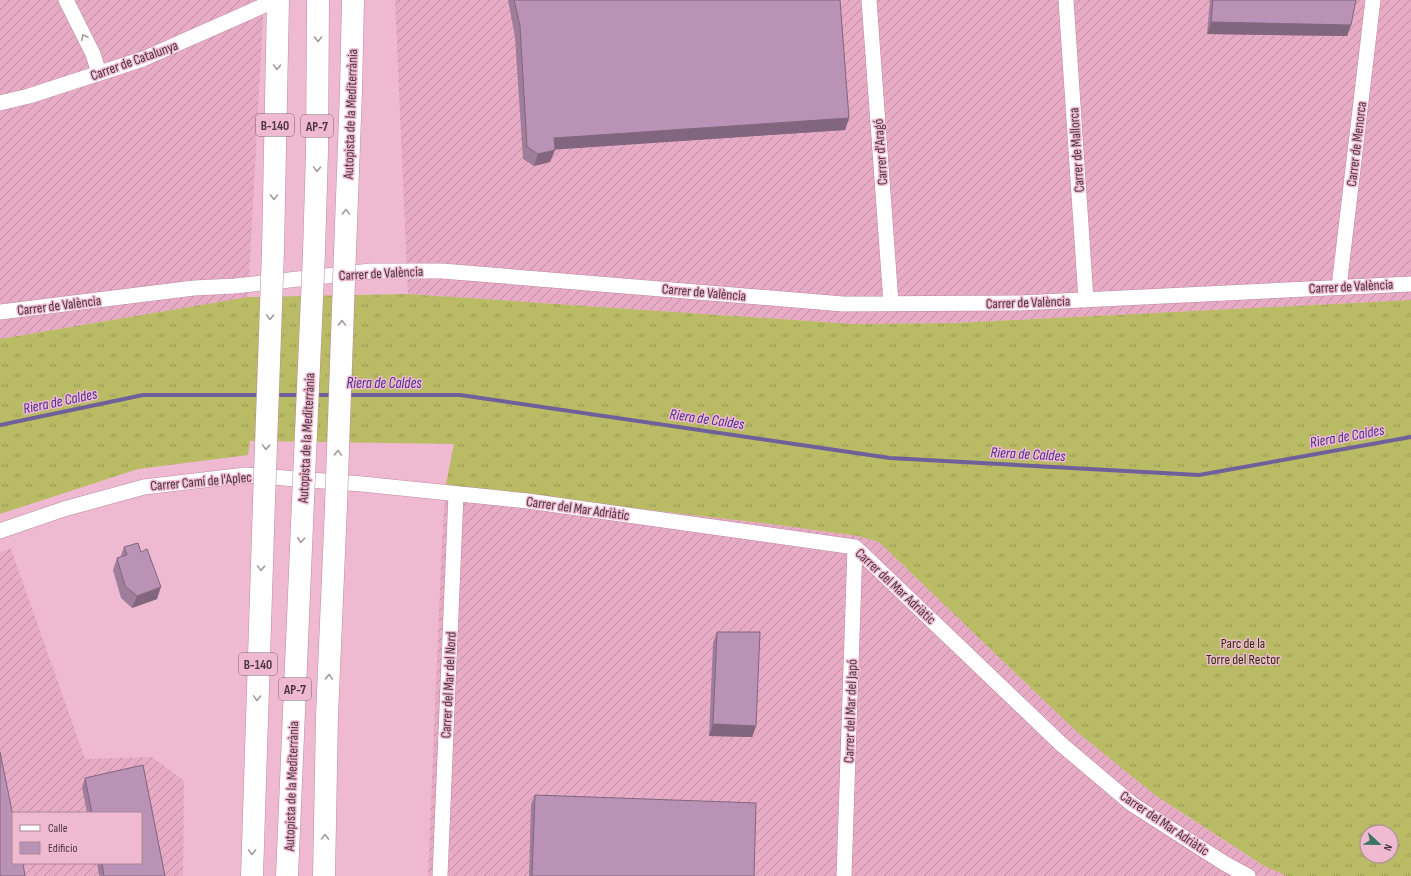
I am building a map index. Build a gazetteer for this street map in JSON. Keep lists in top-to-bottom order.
{
  "streets": {
    "highway": ["Autopista de la Mediterrània", "B-140", "AP-7"],
    "street": [
      "Carrer de Catalunya",
      "Carrer de Menorca",
      "Carrer de Mallorca",
      "Carrer d'Aragó",
      "Carrer de València",
      "Carrer Camí de l'Aplec",
      "Carrer del Mar Adriàtic",
      "Carrer del Mar del Nord",
      "Carrer del Mar del Japó"
    ]
  },
  "crossings": [
    ["Carrer de Catalunya", "B-140"],
    ["Carrer de Menorca", "Carrer de València"],
    ["Carrer de Mallorca", "Carrer de València"],
    ["Carrer d'Aragó", "Carrer de València"],
    ["Carrer Camí de l'Aplec", "Carrer del Mar Adriàtic"],
    ["Carrer Camí de l'Aplec", "Carrer del Mar del Nord"],
    ["Carrer del Mar Adriàtic", "Carrer del Mar del Nord"],
    ["Carrer del Mar Adriàtic", "Carrer del Mar del Japó"]
  ],
  "water": ["Riera de Caldes"],
  "parks": ["Parc de la Torre del Rector"],
  "legend": ["Calle", "Edificio"],
  "north": "right"
}
